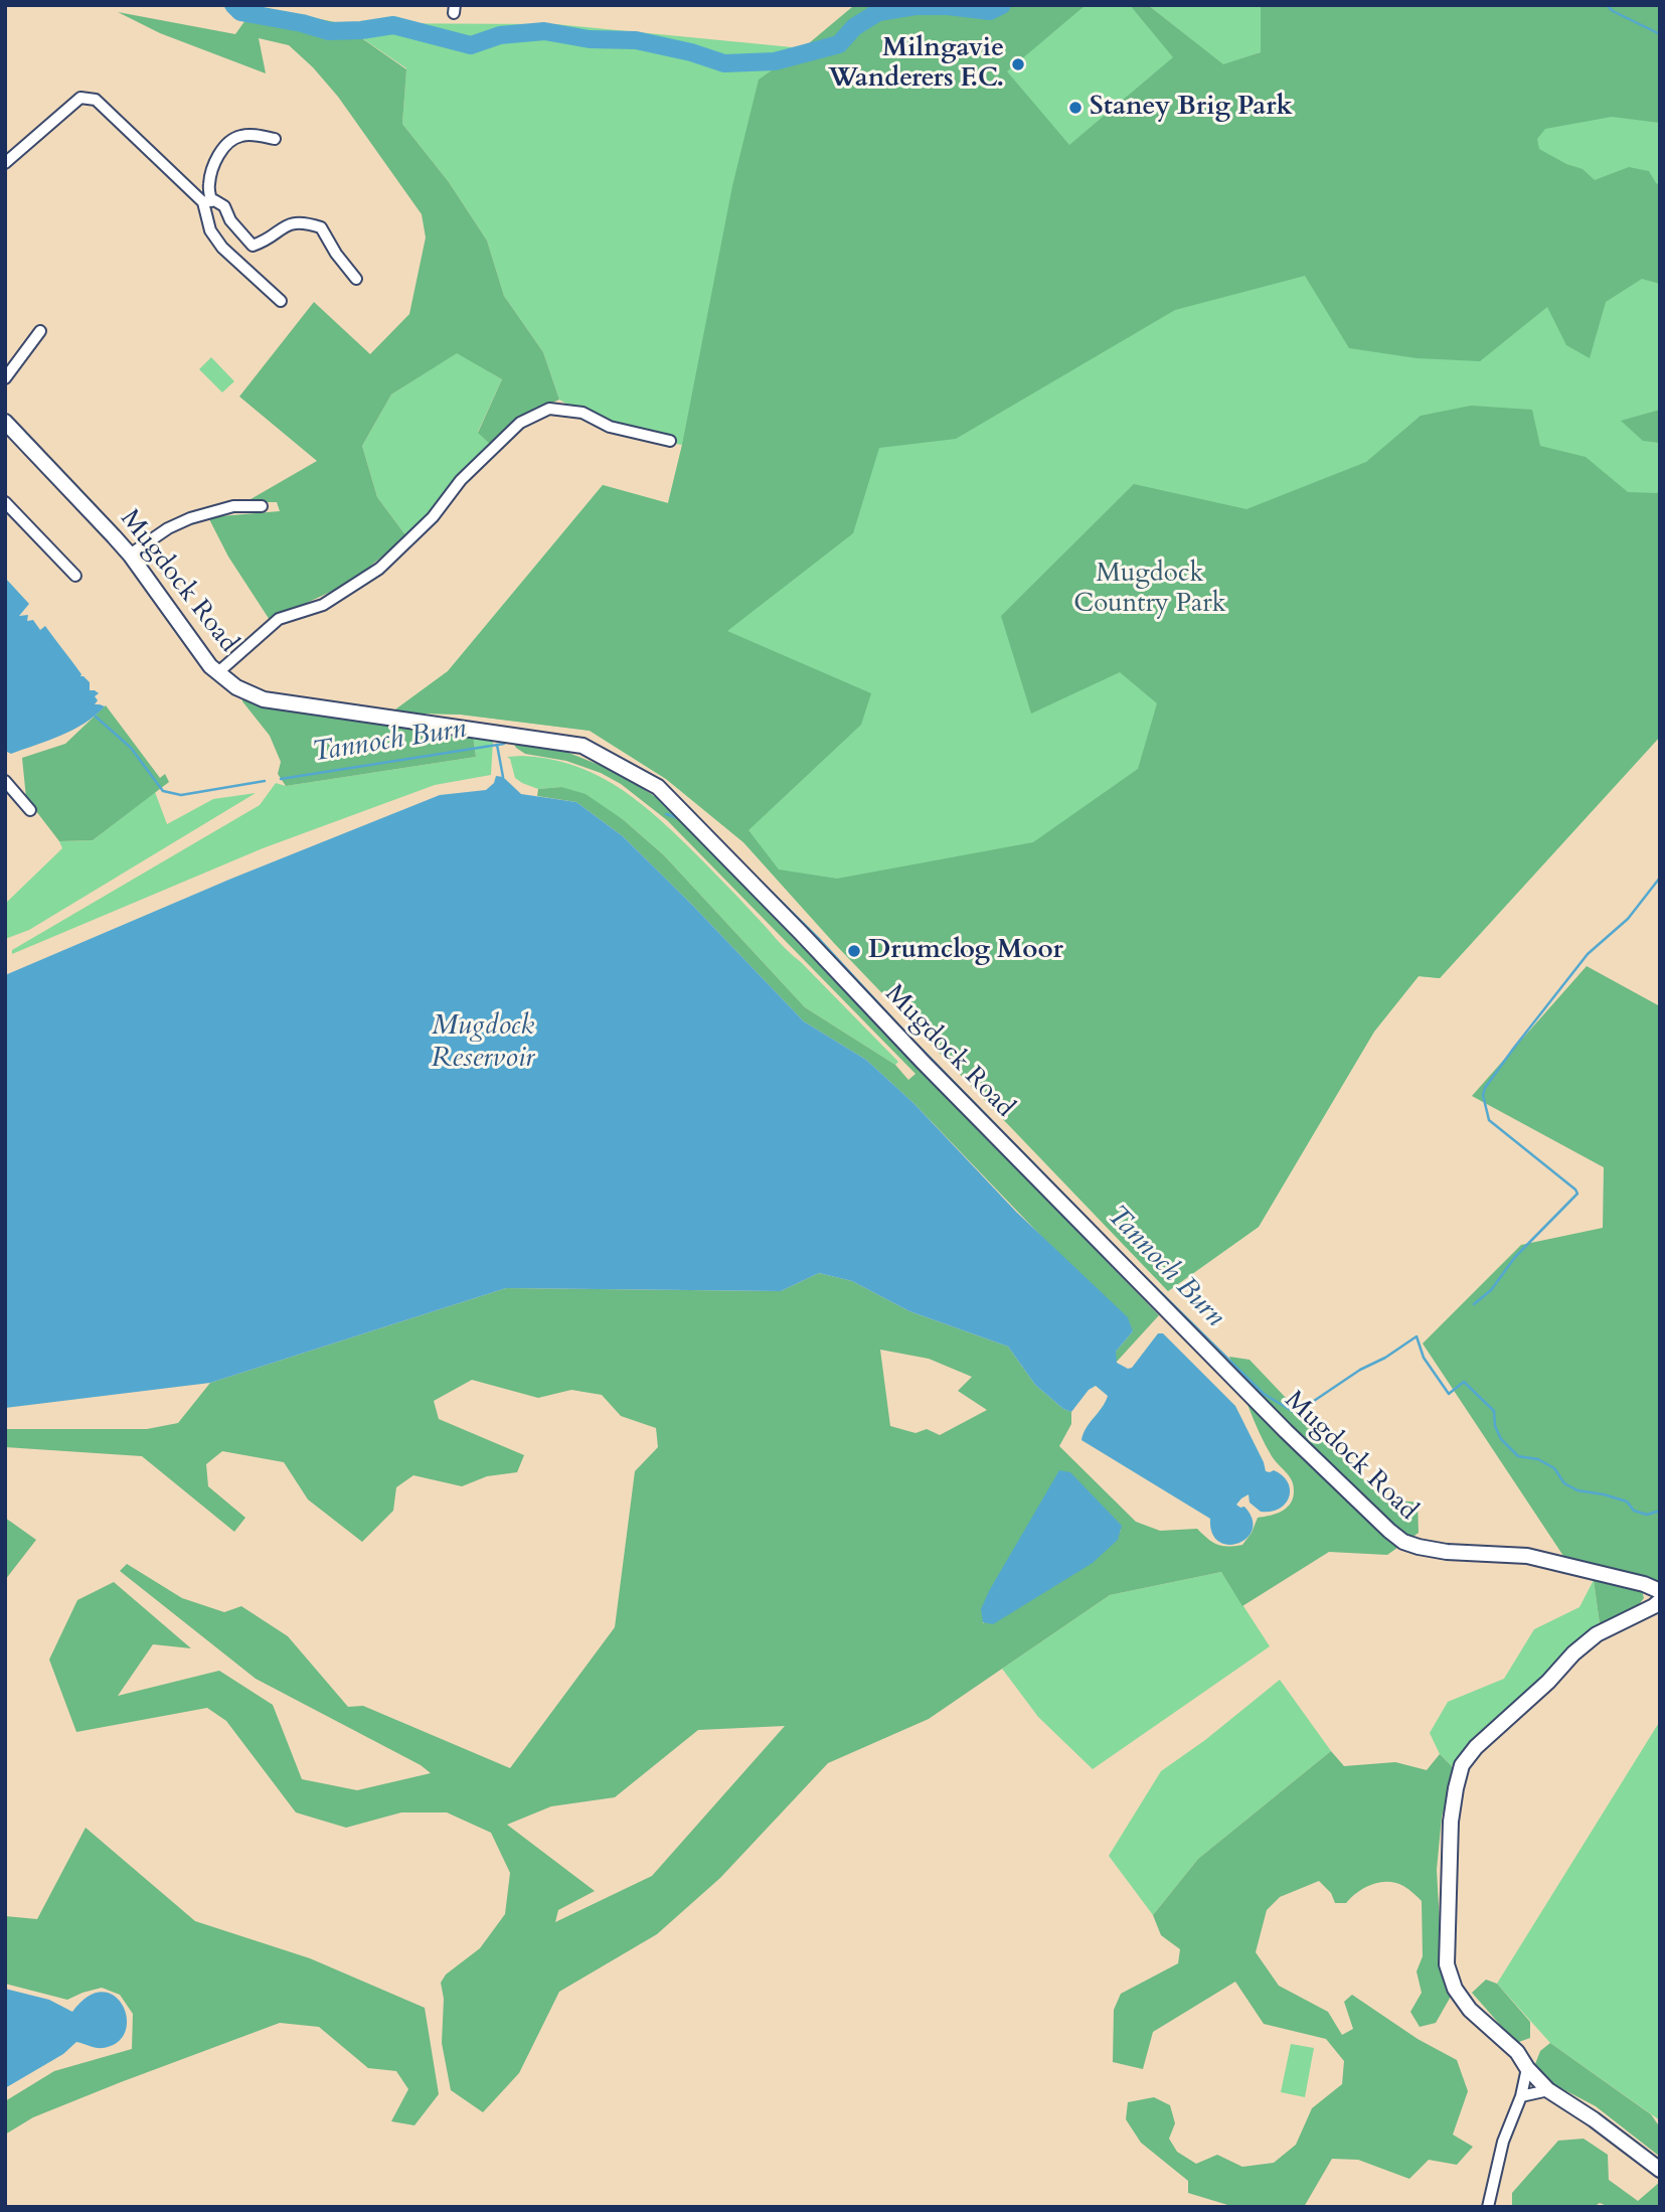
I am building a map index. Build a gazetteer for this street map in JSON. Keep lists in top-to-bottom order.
{
  "streets": {
    "street": ["Mugdock Road"]
  },
  "water": ["Tannoch Burn", "Mugdock Reservoir"],
  "parks": ["Mugdock Country Park"],
  "places": ["Milngavie Wanderers F.C.", "Staney Brig Park", "Drumclog Moor"]
}
